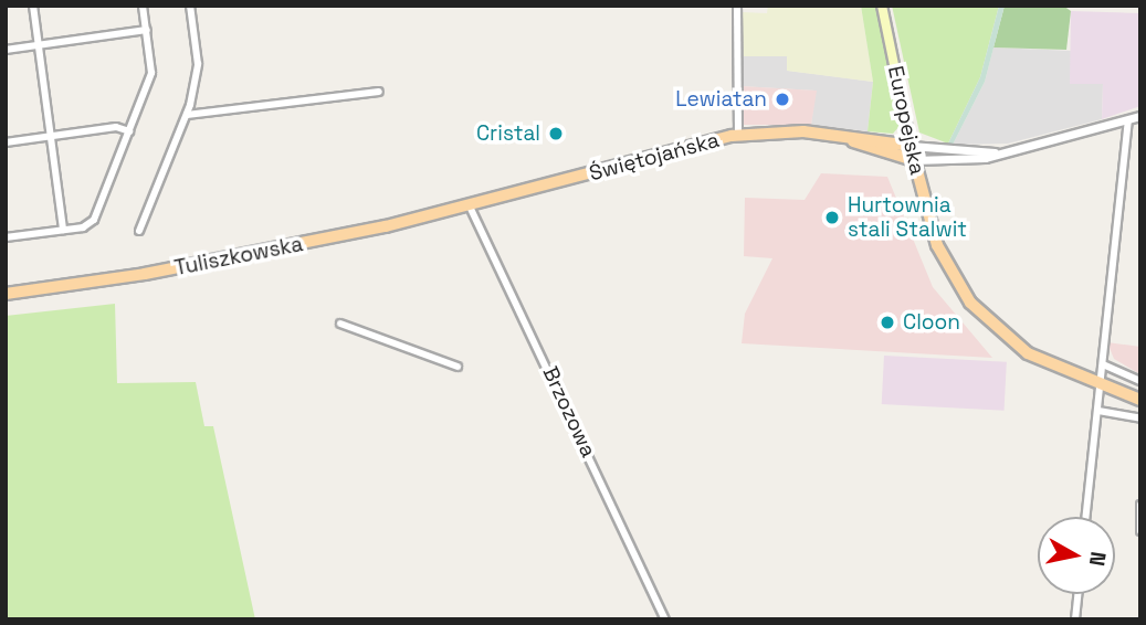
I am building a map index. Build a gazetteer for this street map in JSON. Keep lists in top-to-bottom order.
{
  "streets": {
    "main road": ["Europejska", "Świętojańska", "Tuliszkowska"],
    "street": ["Brzozowa"]
  },
  "crossings": [
    ["Europejska", "Świętojańska"],
    ["Świętojańska", "Tuliszkowska"],
    ["Świętojańska", "Brzozowa"],
    ["Tuliszkowska", "Brzozowa"]
  ],
  "places": [
    "Lewiatan",
    "Cristal",
    "Hurtownia stali Stalwit",
    "Cloon"
  ],
  "north": "right"
}
